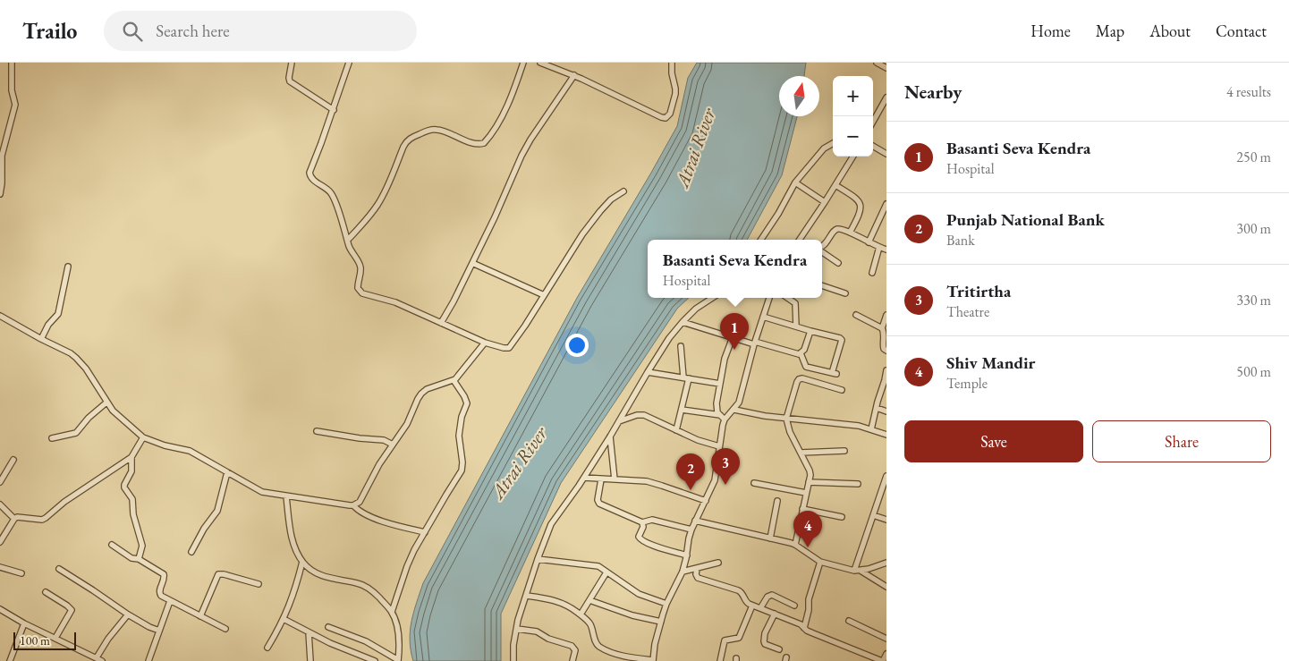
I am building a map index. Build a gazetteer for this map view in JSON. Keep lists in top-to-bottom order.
{
  "water": ["Atrai River"],
  "scale_bar": "100 m",
  "north": "top",
  "page": {
    "header": "Trailo",
    "search": "Search here",
    "nav": [
      "Home",
      "Map",
      "About",
      "Contact"
    ],
    "heading": ["Nearby", "4 results"],
    "map_buttons": ["+", "−"],
    "list": [
      {
        "mark": "1",
        "name": "Basanti Seva Kendra",
        "note": "Hospital",
        "value": "250 m"
      },
      {
        "mark": "2",
        "name": "Punjab National Bank",
        "note": "Bank",
        "value": "300 m"
      },
      {
        "mark": "3",
        "name": "Tritirtha",
        "note": "Theatre",
        "value": "330 m"
      },
      {
        "mark": "4",
        "name": "Shiv Mandir",
        "note": "Temple",
        "value": "500 m"
      }
    ],
    "popup": ["Basanti Seva Kendra", "Hospital"],
    "pins": [
      "1",
      "3",
      "2",
      "4"
    ],
    "buttons": ["Save", "Share"],
    "scale": "100 m"
  }
}
